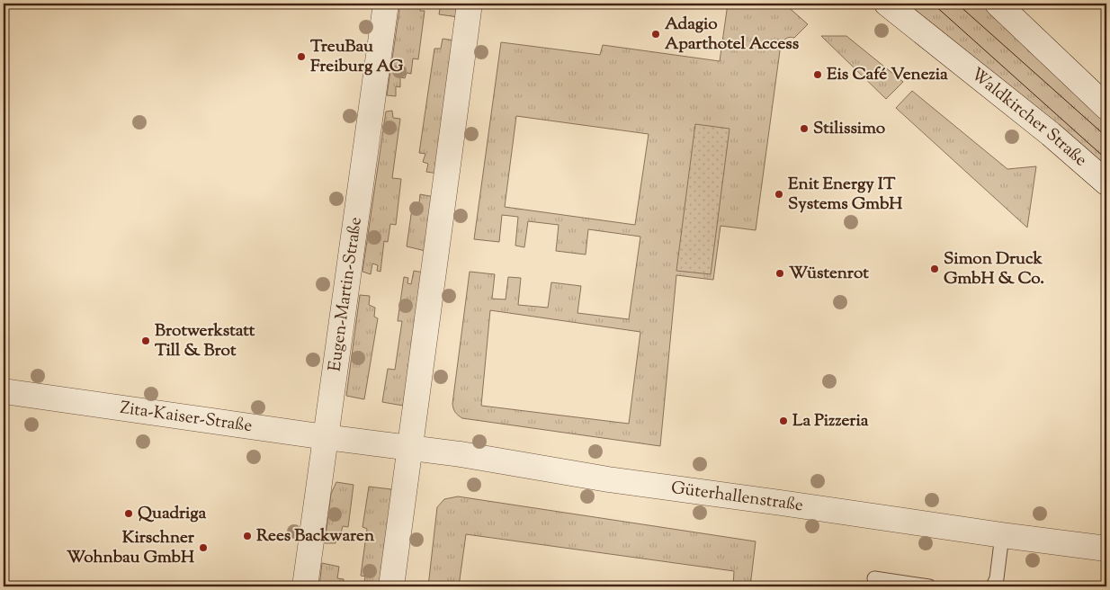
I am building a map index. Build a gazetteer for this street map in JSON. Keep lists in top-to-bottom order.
{
  "streets": {
    "street": [
      "Waldkircher Straße",
      "Eugen-Martin-Straße",
      "Zita-Kaiser-Straße",
      "Güterhallenstraße"
    ]
  },
  "crossings": [
    ["Eugen-Martin-Straße", "Zita-Kaiser-Straße"],
    ["Zita-Kaiser-Straße", "Güterhallenstraße"]
  ],
  "places": [
    "Adagio Aparthotel Access",
    "TreuBau Freiburg AG",
    "Eis Café Venezia",
    "Stilissimo",
    "Enit Energy IT Systems GmbH",
    "Simon Druck GmbH & Co.",
    "Wüstenrot",
    "Brotwerkstatt Till & Brot",
    "La Pizzeria",
    "Quadriga",
    "Rees Backwaren",
    "Kirschner Wohnbau GmbH"
  ]
}
